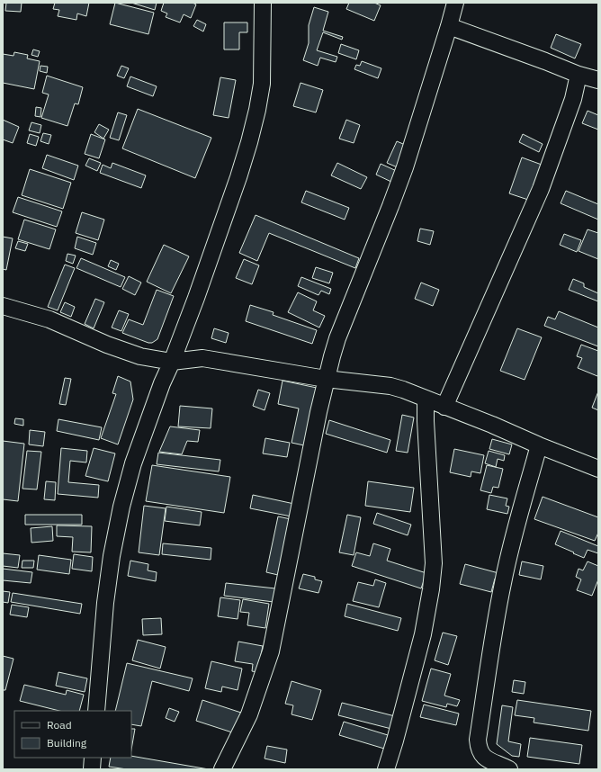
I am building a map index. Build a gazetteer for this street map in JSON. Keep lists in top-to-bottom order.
{
  "legend": ["Road", "Building"]
}
